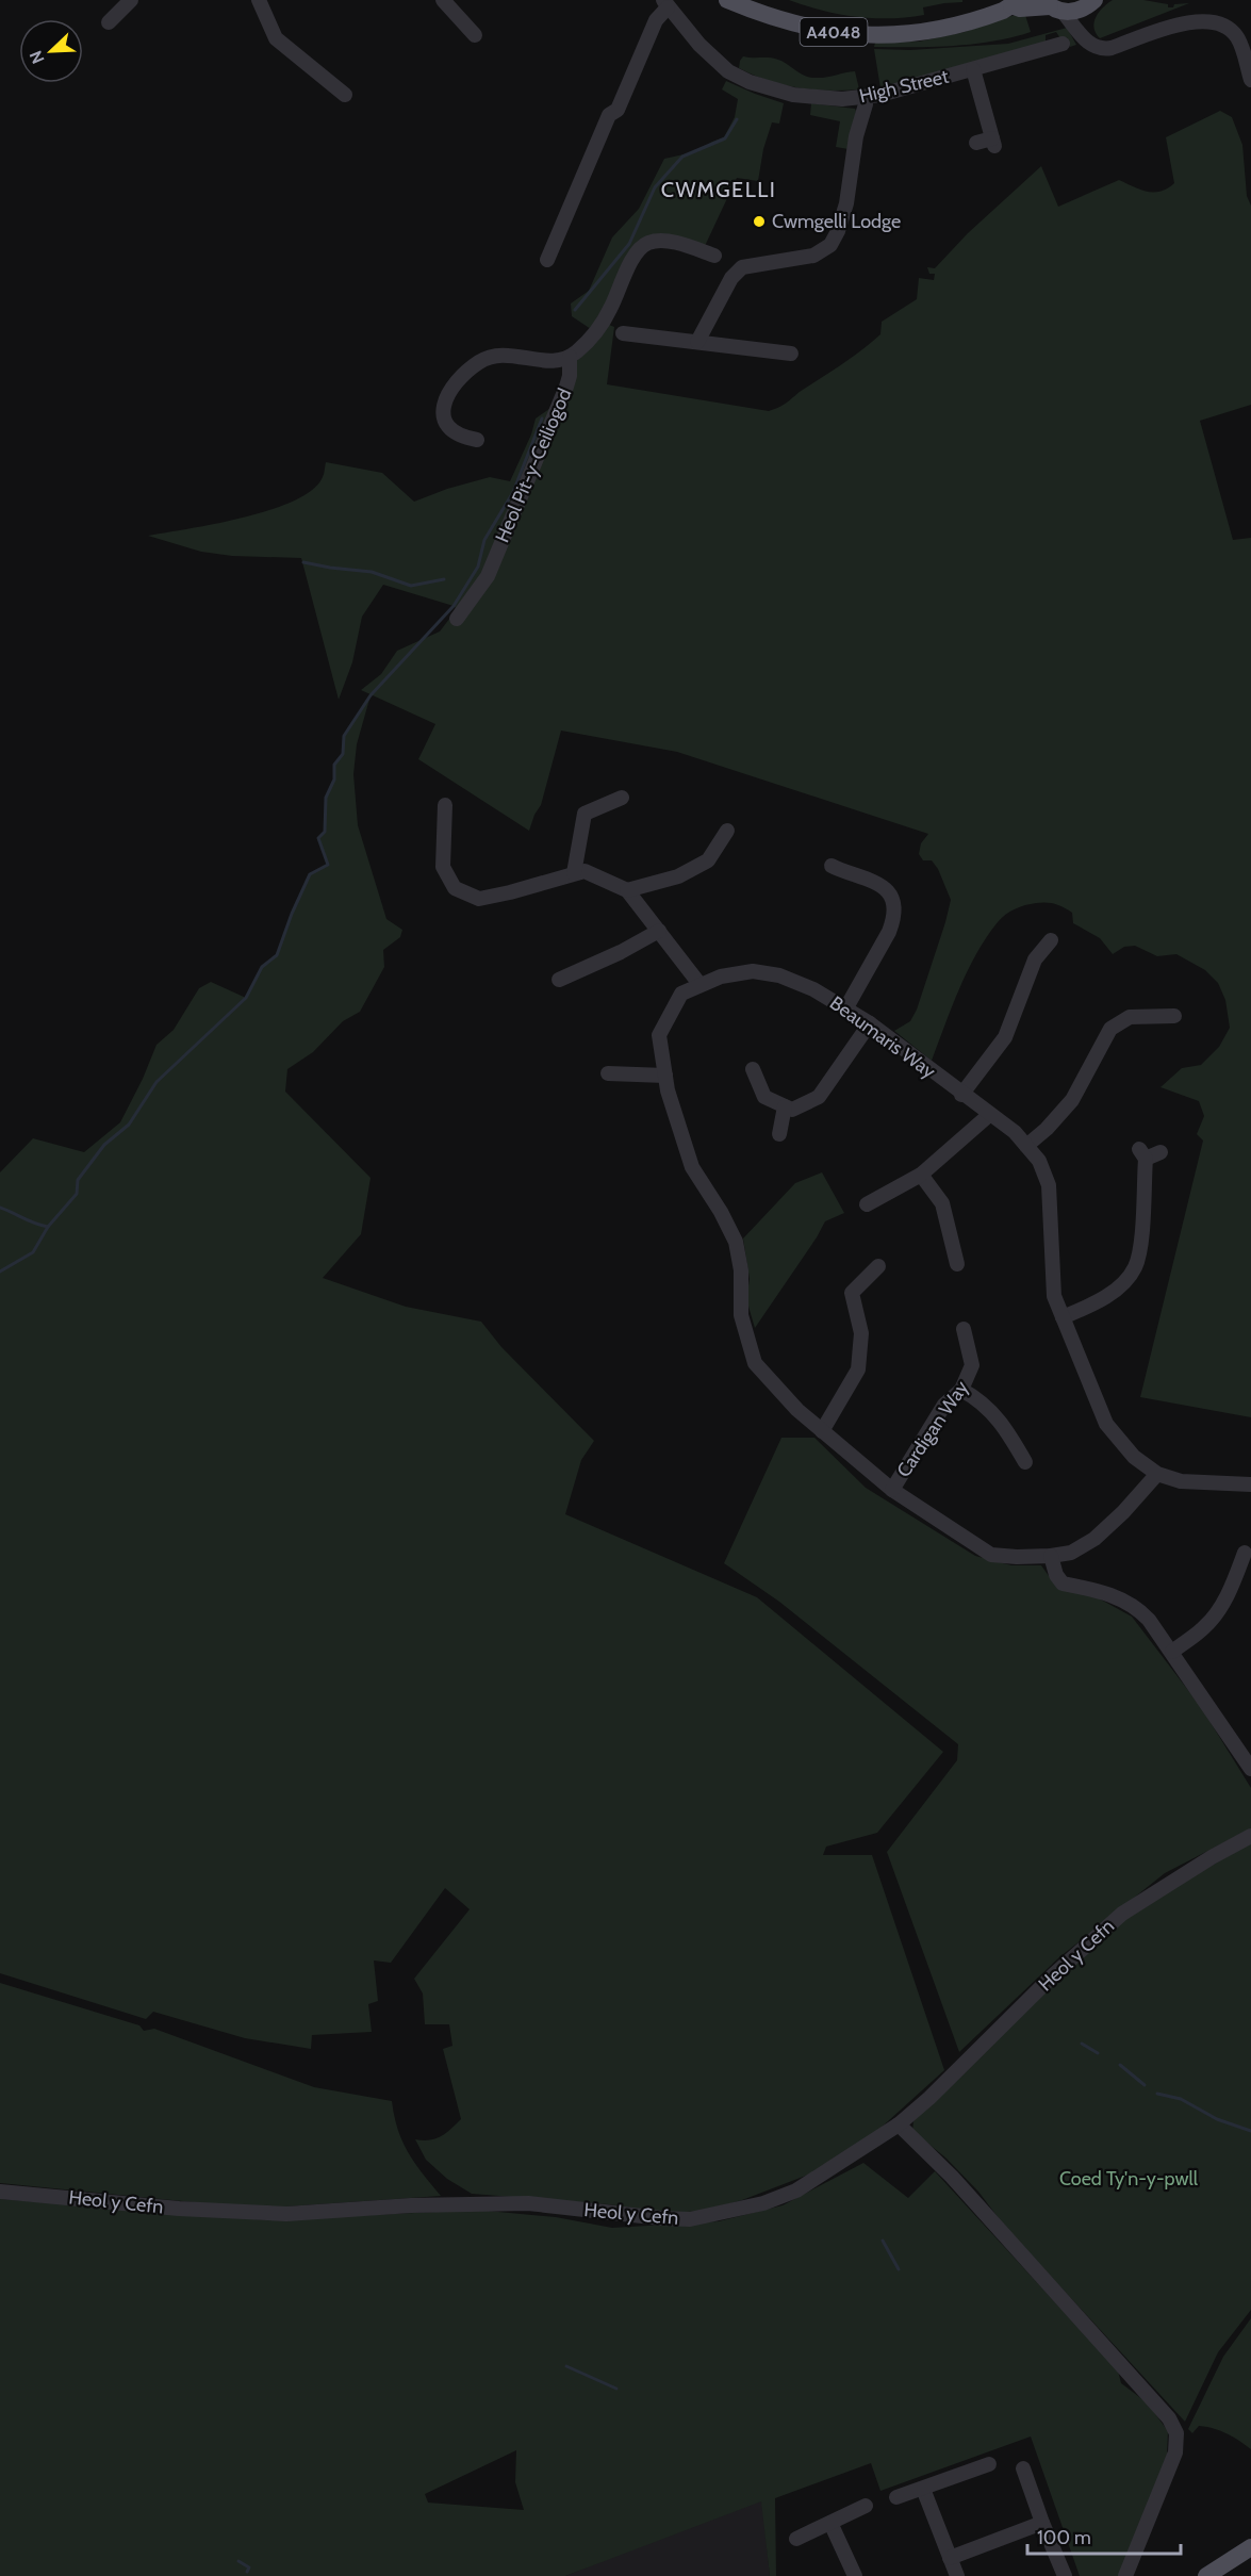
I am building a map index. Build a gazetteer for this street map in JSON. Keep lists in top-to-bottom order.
{
  "streets": {
    "main road": ["A4048"],
    "street": [
      "High Street",
      "Heol Pit-y-Ceiliogod",
      "Beaumaris Way",
      "Cardigan Way",
      "Heol y Cefn"
    ]
  },
  "districts": ["CWMGELLI"],
  "parks": ["Coed Ty'n-y-pwll"],
  "places": ["Cwmgelli Lodge"],
  "scale_bar": "100 m",
  "north": "bottom left"
}
